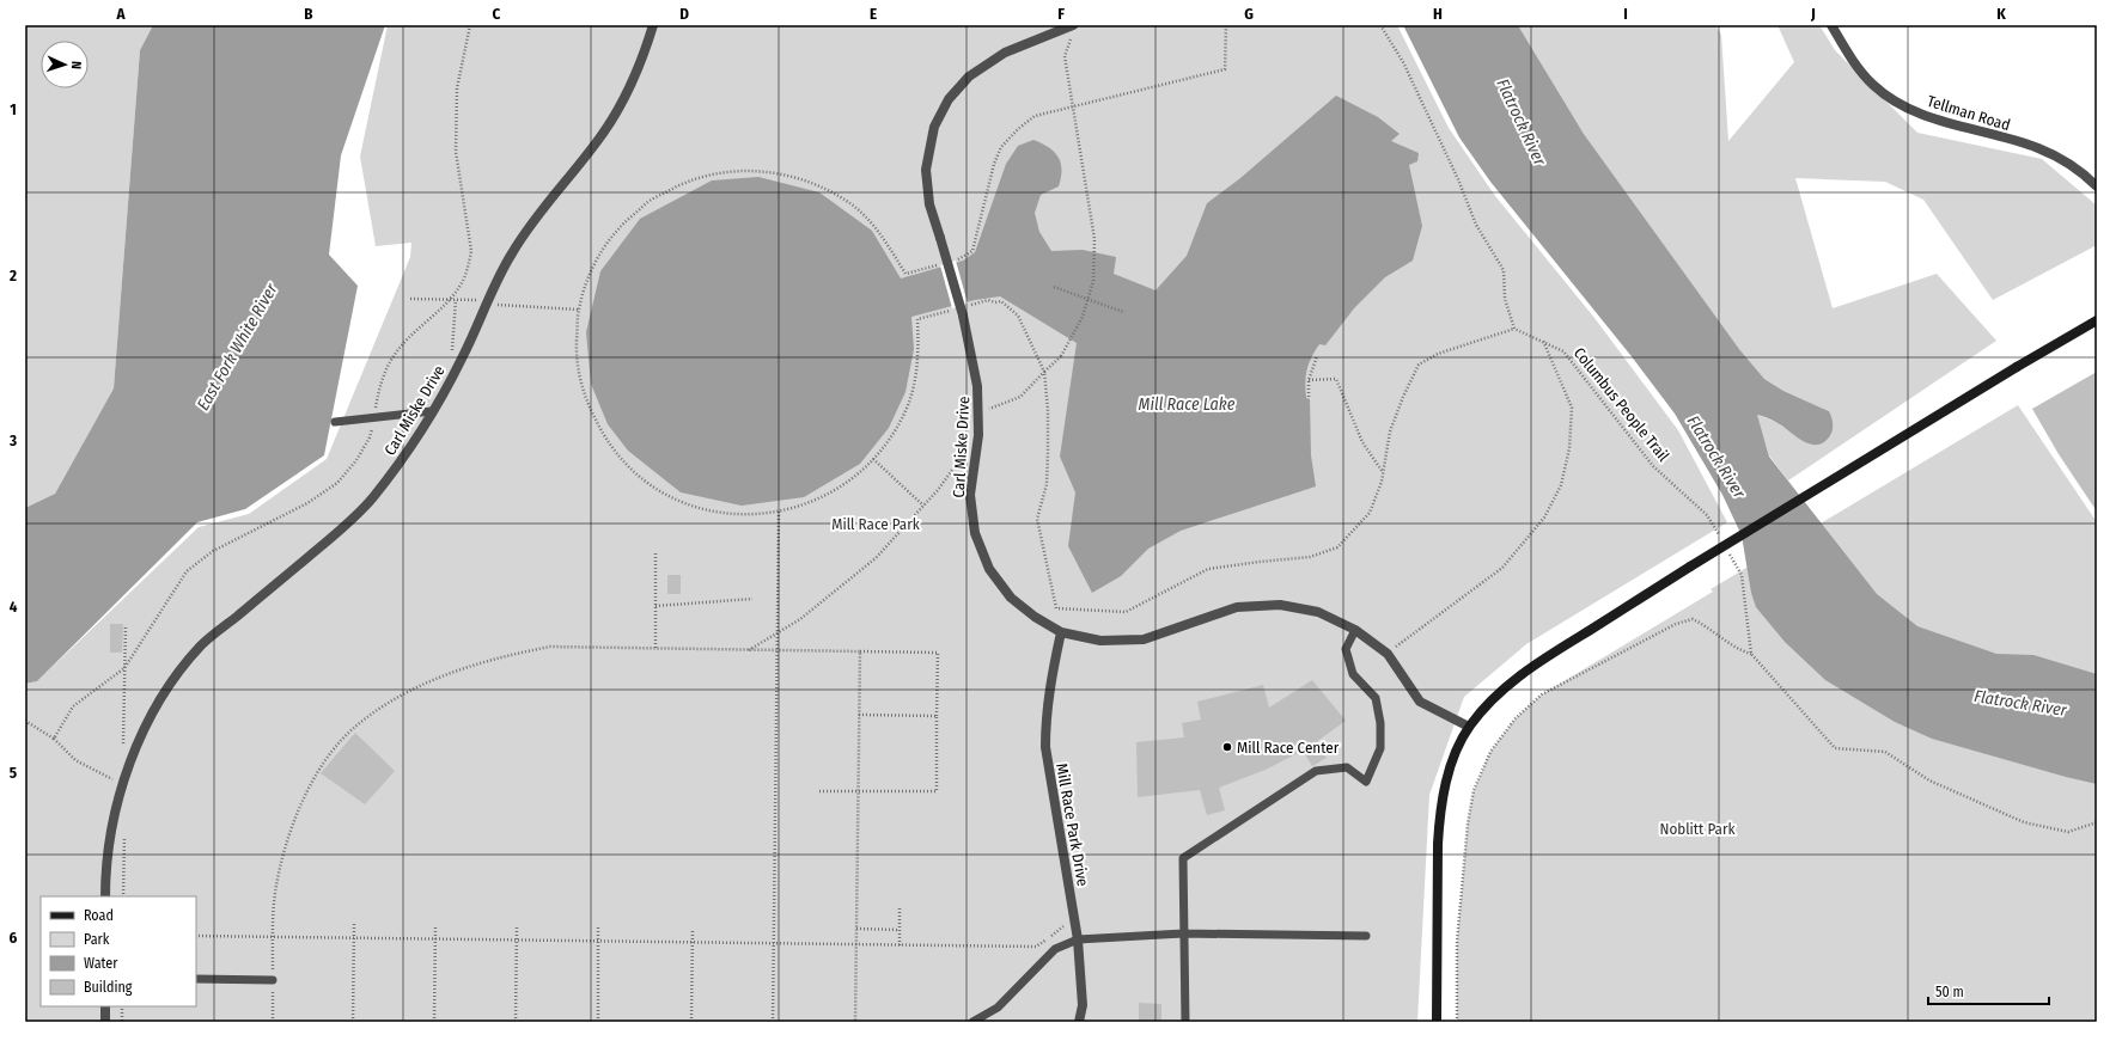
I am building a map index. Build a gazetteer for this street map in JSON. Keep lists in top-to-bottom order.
{
  "streets": {
    "street": ["Tellman Road", "Carl Miske Drive", "Mill Race Park Drive"],
    "path": ["Columbus People Trail"]
  },
  "crossings": [
    ["Carl Miske Drive", "Mill Race Park Drive"]
  ],
  "water": ["Flatrock River", "East Fork White River", "Mill Race Lake"],
  "parks": ["Mill Race Park", "Noblitt Park"],
  "places": ["Mill Race Center"],
  "legend": [
    "Road",
    "Park",
    "Water",
    "Building"
  ],
  "scale_bar": "50 m",
  "north": "right",
  "grid": {
    "columns": [
      "A",
      "B",
      "C",
      "D",
      "E",
      "F",
      "G",
      "H",
      "I",
      "J",
      "K"
    ],
    "rows": [
      "1",
      "2",
      "3",
      "4",
      "5",
      "6"
    ]
  }
}
